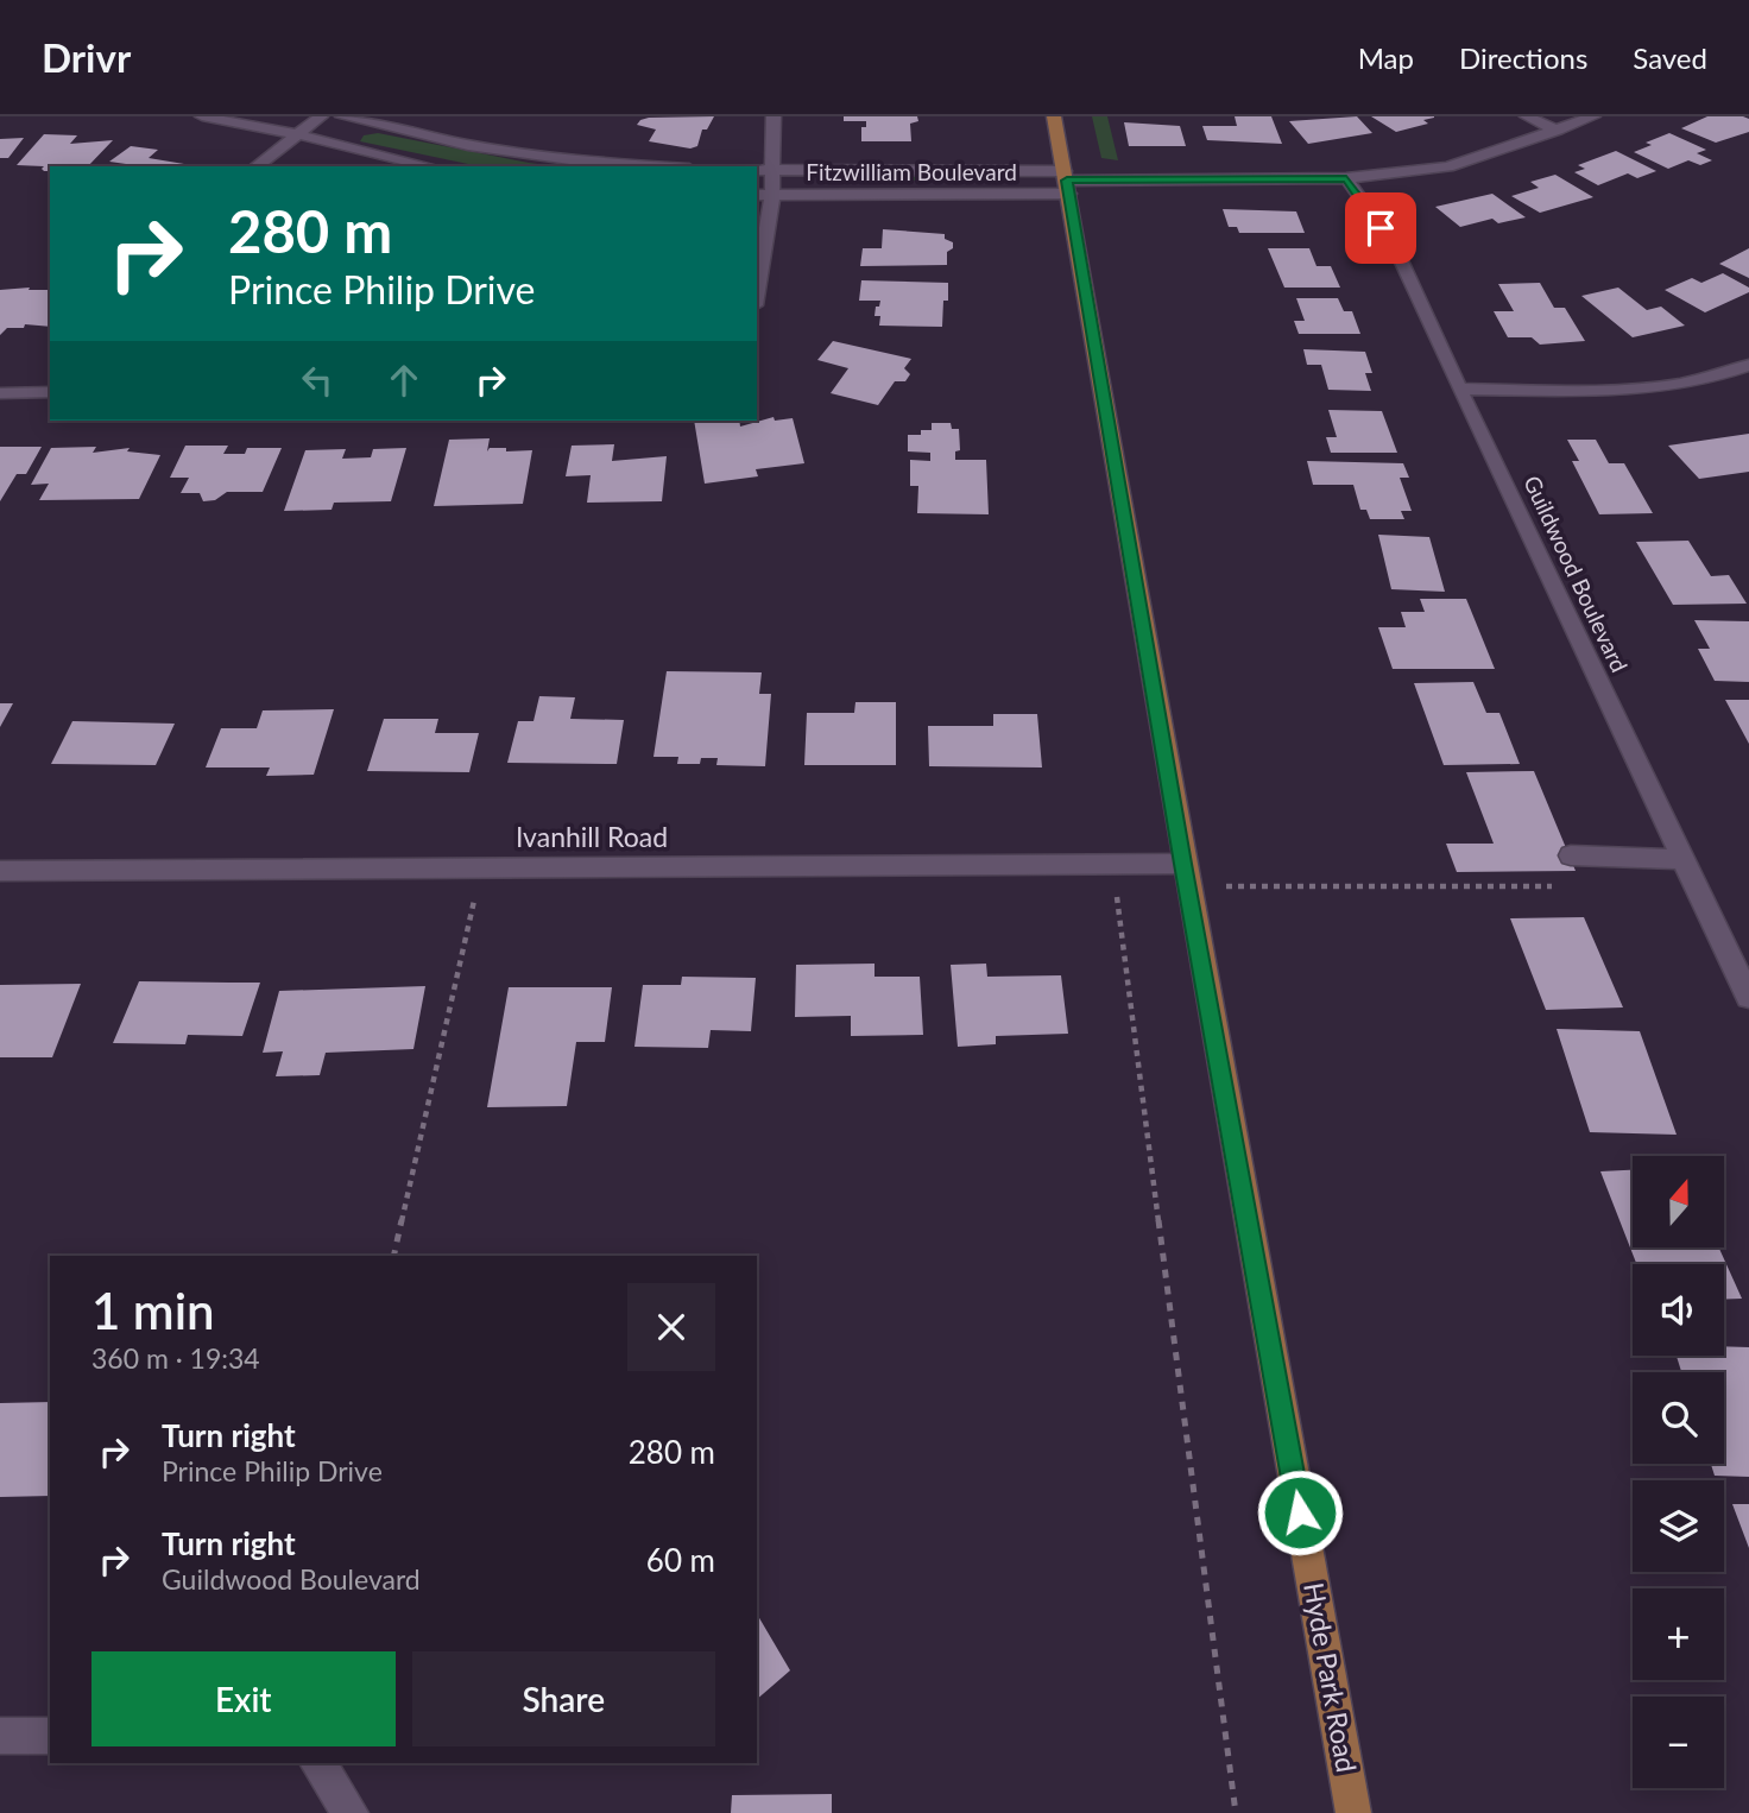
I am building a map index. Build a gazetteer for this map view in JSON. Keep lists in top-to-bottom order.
{
  "streets": {
    "main road": ["Hyde Park Road"],
    "street": ["Fitzwilliam Boulevard", "Guildwood Boulevard", "Ivanhill Road"]
  },
  "crossings": [
    ["Fitzwilliam Boulevard", "Hyde Park Road"],
    ["Ivanhill Road", "Hyde Park Road"]
  ],
  "north": "top",
  "page": {
    "header": "Drivr",
    "nav": ["Map", "Directions", "Saved"],
    "turn": ["280 m", "Prince Philip Drive"],
    "map_buttons": ["+", "−"],
    "heading": ["1 min", "360 m · 19:34"],
    "list": [
      {
        "name": "Turn right",
        "note": "Prince Philip Drive",
        "value": "280 m"
      },
      {
        "name": "Turn right",
        "note": "Guildwood Boulevard",
        "value": "60 m"
      }
    ],
    "buttons": ["Exit", "Share"]
  }
}
